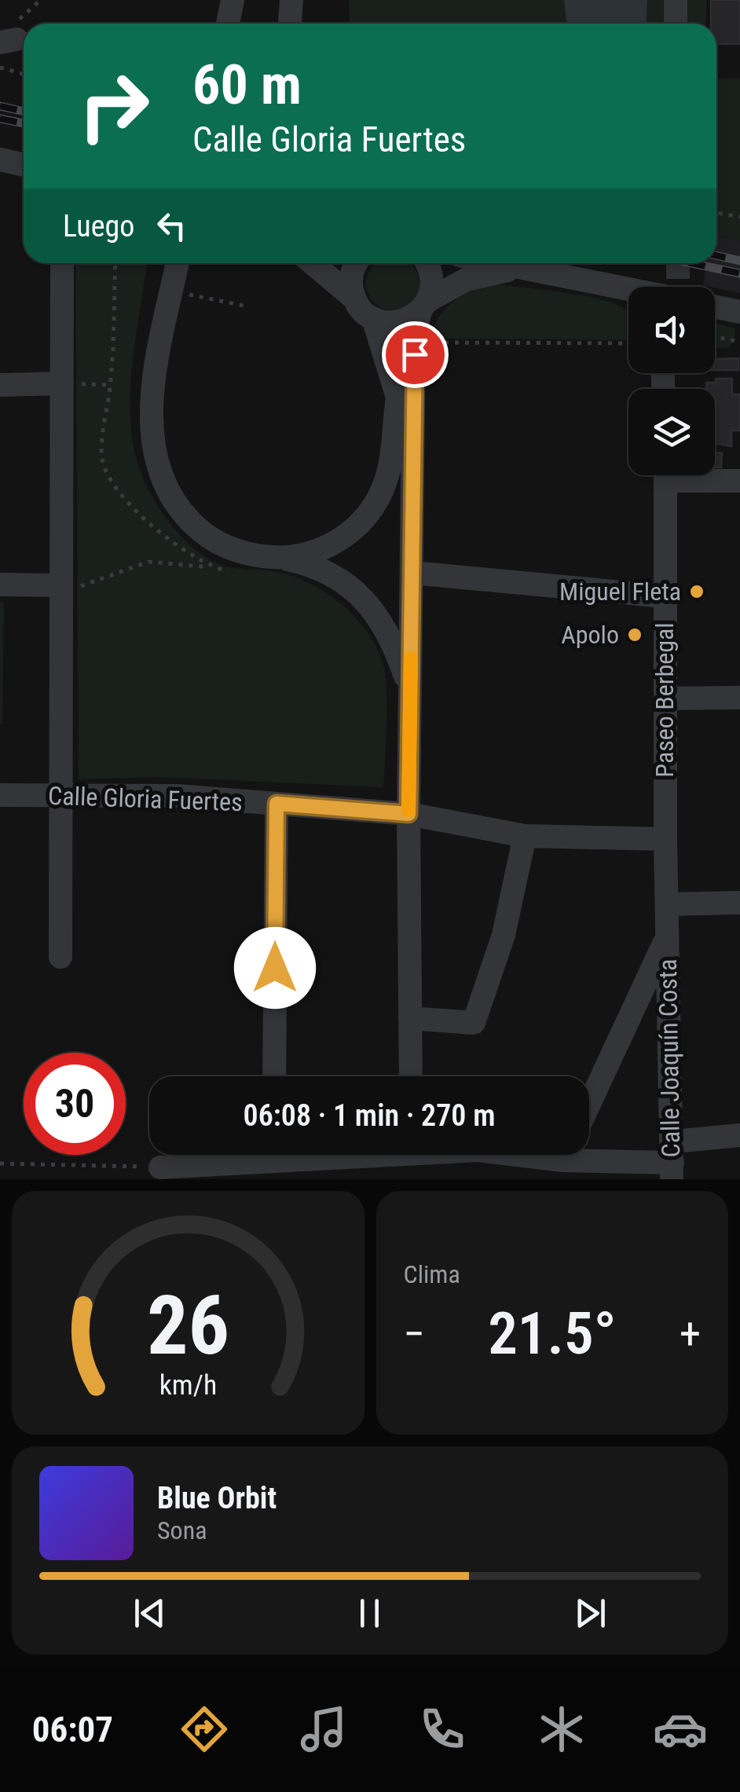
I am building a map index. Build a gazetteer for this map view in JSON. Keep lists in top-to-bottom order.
{
  "streets": {
    "street": ["Paseo Berbegal", "Calle Gloria Fuertes", "Calle Joaquín Costa"]
  },
  "crossings": [
    ["Paseo Berbegal", "Calle Gloria Fuertes"],
    ["Paseo Berbegal", "Calle Joaquín Costa"]
  ],
  "places": ["Miguel Fleta", "Apolo"],
  "page": {
    "turn": ["60 m", "Calle Gloria Fuertes"],
    "then": "Luego",
    "limit": "30",
    "trip": "06:08 · 1 min · 270 m",
    "tile": "Clima",
    "heat": ["−", "21.5°", "+"],
    "song": ["Blue Orbit", "Sona"],
    "tabs": "06:07",
    "gauge": ["26", "km/h"]
  }
}
